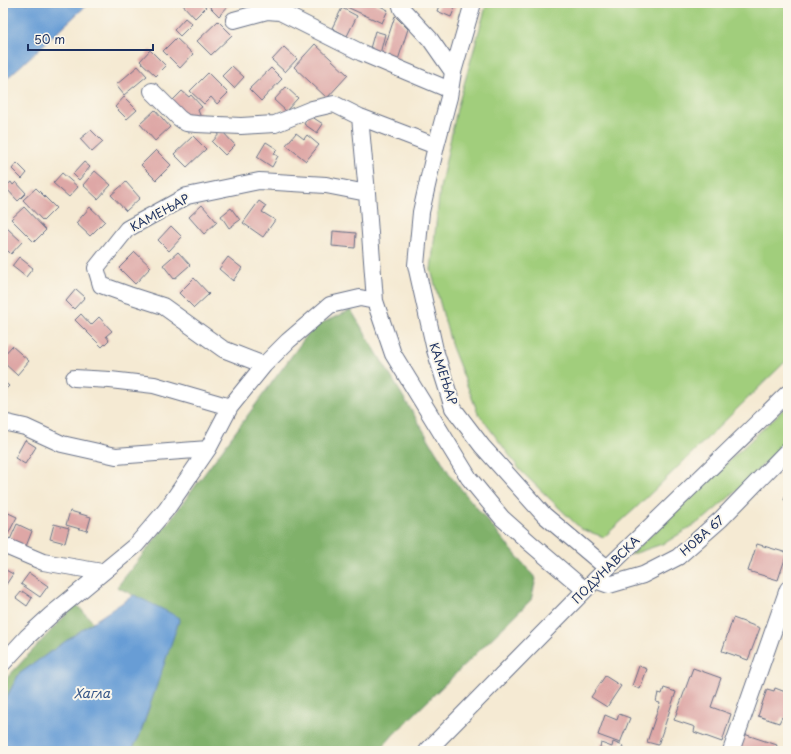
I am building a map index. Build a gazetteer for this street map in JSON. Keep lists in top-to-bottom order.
{
  "streets": {
    "street": ["КАМЕЊАР", "НОВА 67", "ПОДУНАВСКА"]
  },
  "crossings": [
    ["КАМЕЊАР", "ПОДУНАВСКА"],
    ["НОВА 67", "ПОДУНАВСКА"]
  ],
  "water": ["Хагла"],
  "scale_bar": "50 m"
}
